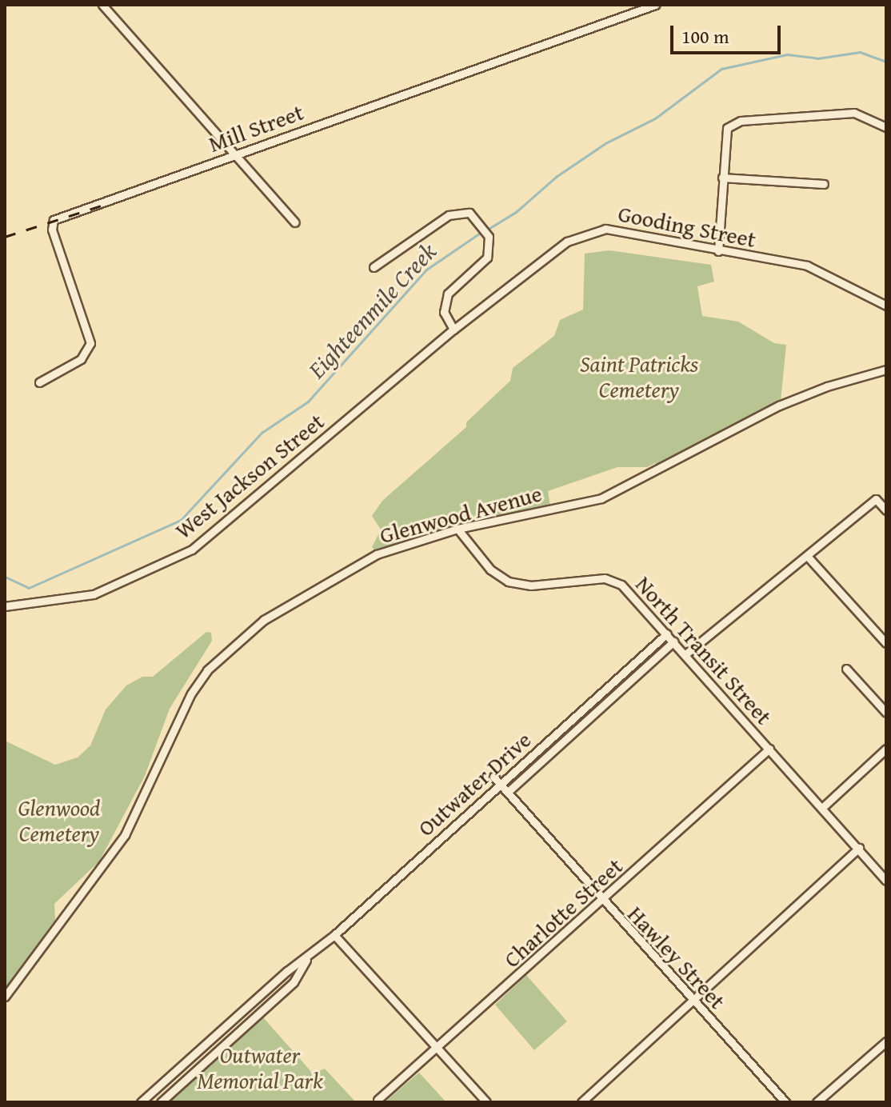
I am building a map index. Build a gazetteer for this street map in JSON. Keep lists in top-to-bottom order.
{
  "streets": {
    "street": [
      "Mill Street",
      "Gooding Street",
      "West Jackson Street",
      "Glenwood Avenue",
      "North Transit Street",
      "Outwater Drive",
      "Charlotte Street",
      "Hawley Street"
    ]
  },
  "crossings": [
    ["Gooding Street", "West Jackson Street"],
    ["Glenwood Avenue", "North Transit Street"],
    ["North Transit Street", "Outwater Drive"],
    ["North Transit Street", "Charlotte Street"],
    ["Outwater Drive", "Hawley Street"],
    ["Charlotte Street", "Hawley Street"]
  ],
  "water": ["Eighteenmile Creek"],
  "parks": ["Saint Patricks Cemetery", "Glenwood Cemetery", "Outwater Memorial Park"],
  "scale_bar": "100 m"
}
